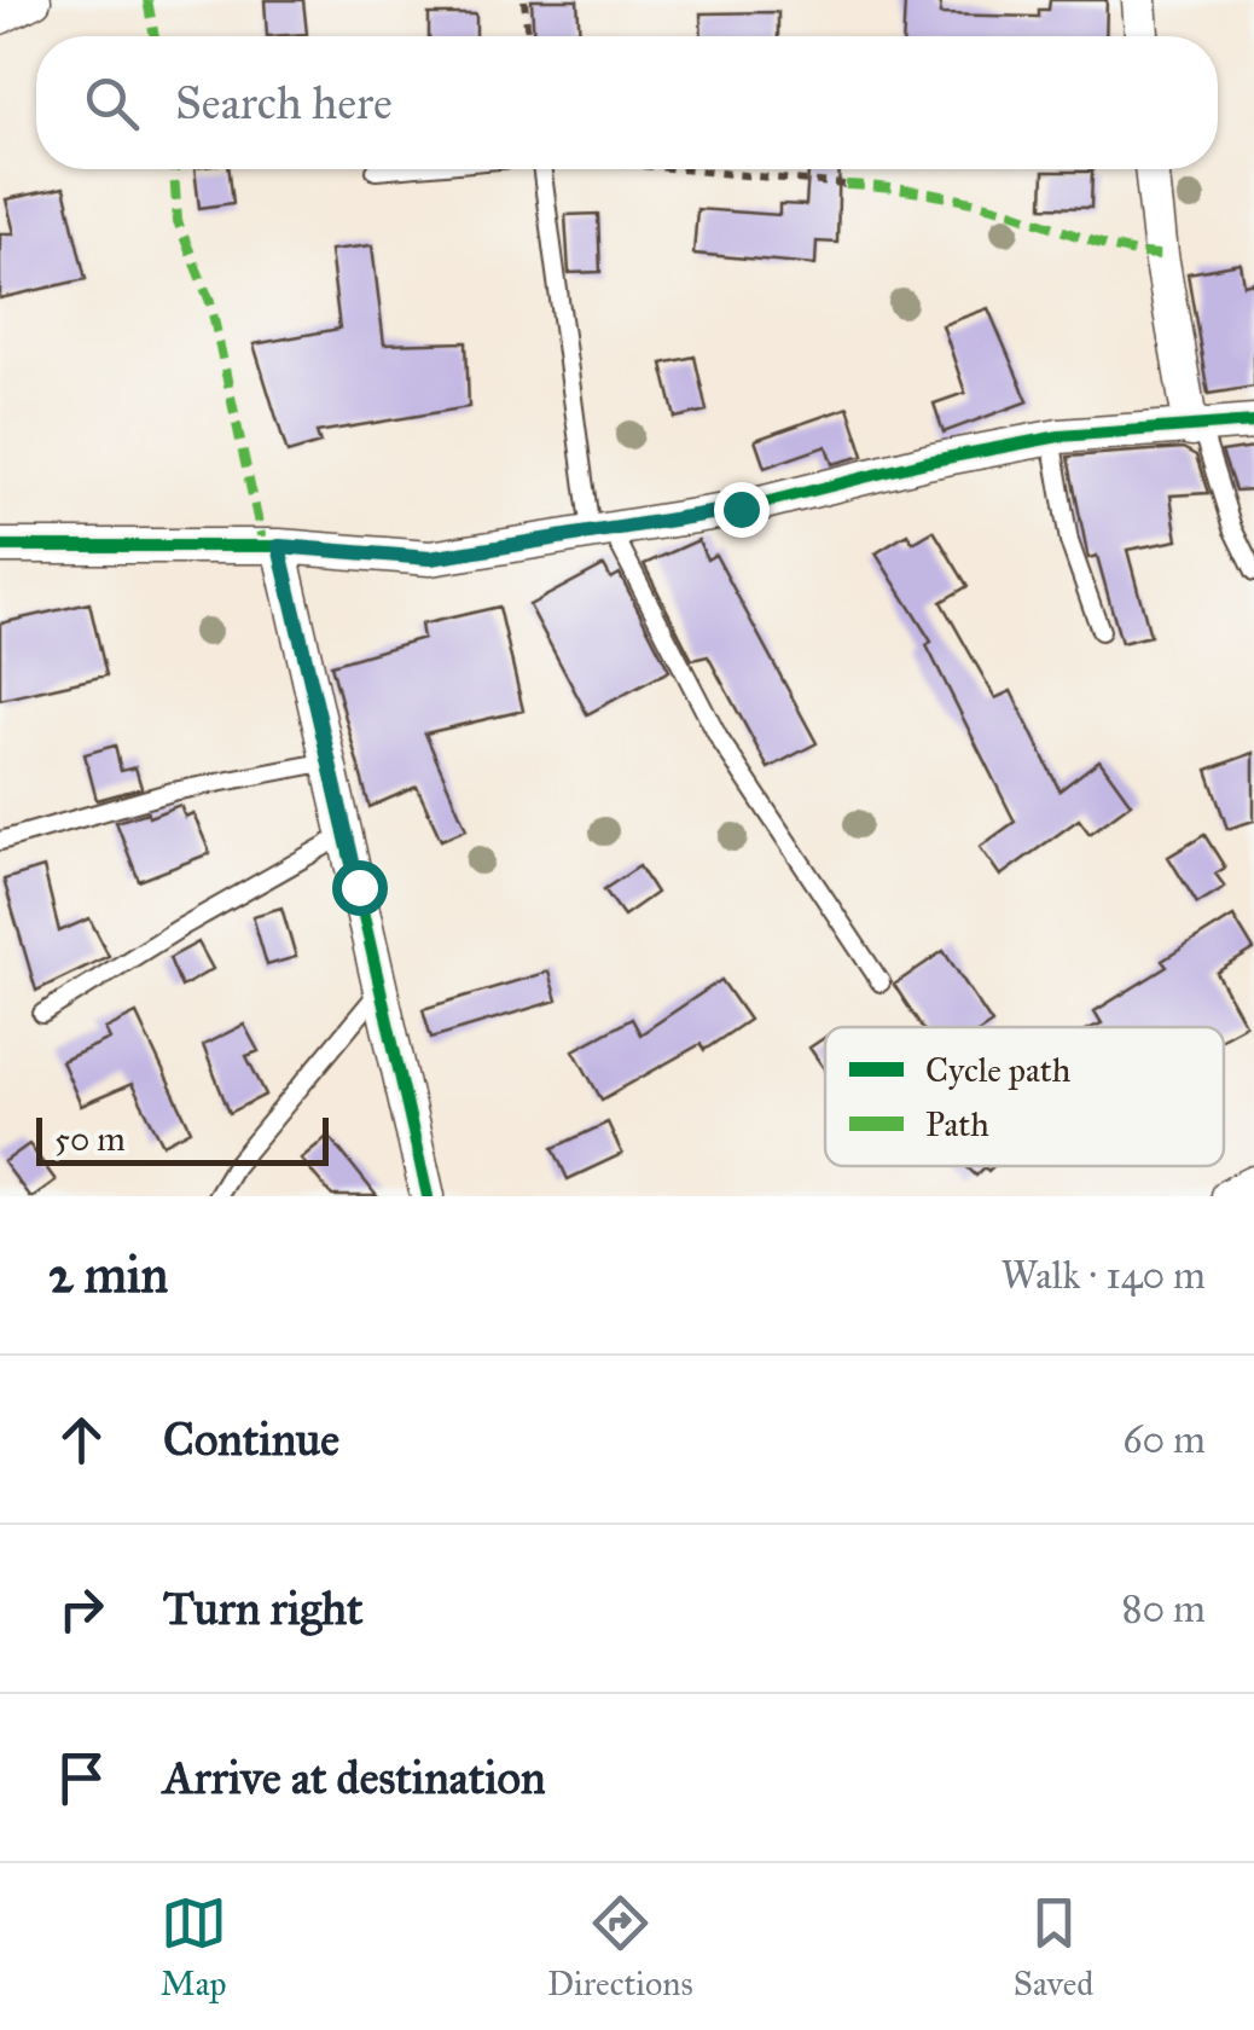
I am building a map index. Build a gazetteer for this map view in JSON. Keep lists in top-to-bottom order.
{
  "legend": ["Cycle path", "Path"],
  "scale_bar": "50 m",
  "page": {
    "search": "Search here",
    "scale": "50 m",
    "heading": ["2 min", "Walk · 140 m"],
    "list": [
      ["Continue", "60 m"],
      ["Turn right", "80 m"],
      "Arrive at destination"
    ],
    "nav": ["Map", "Directions", "Saved"]
  }
}
